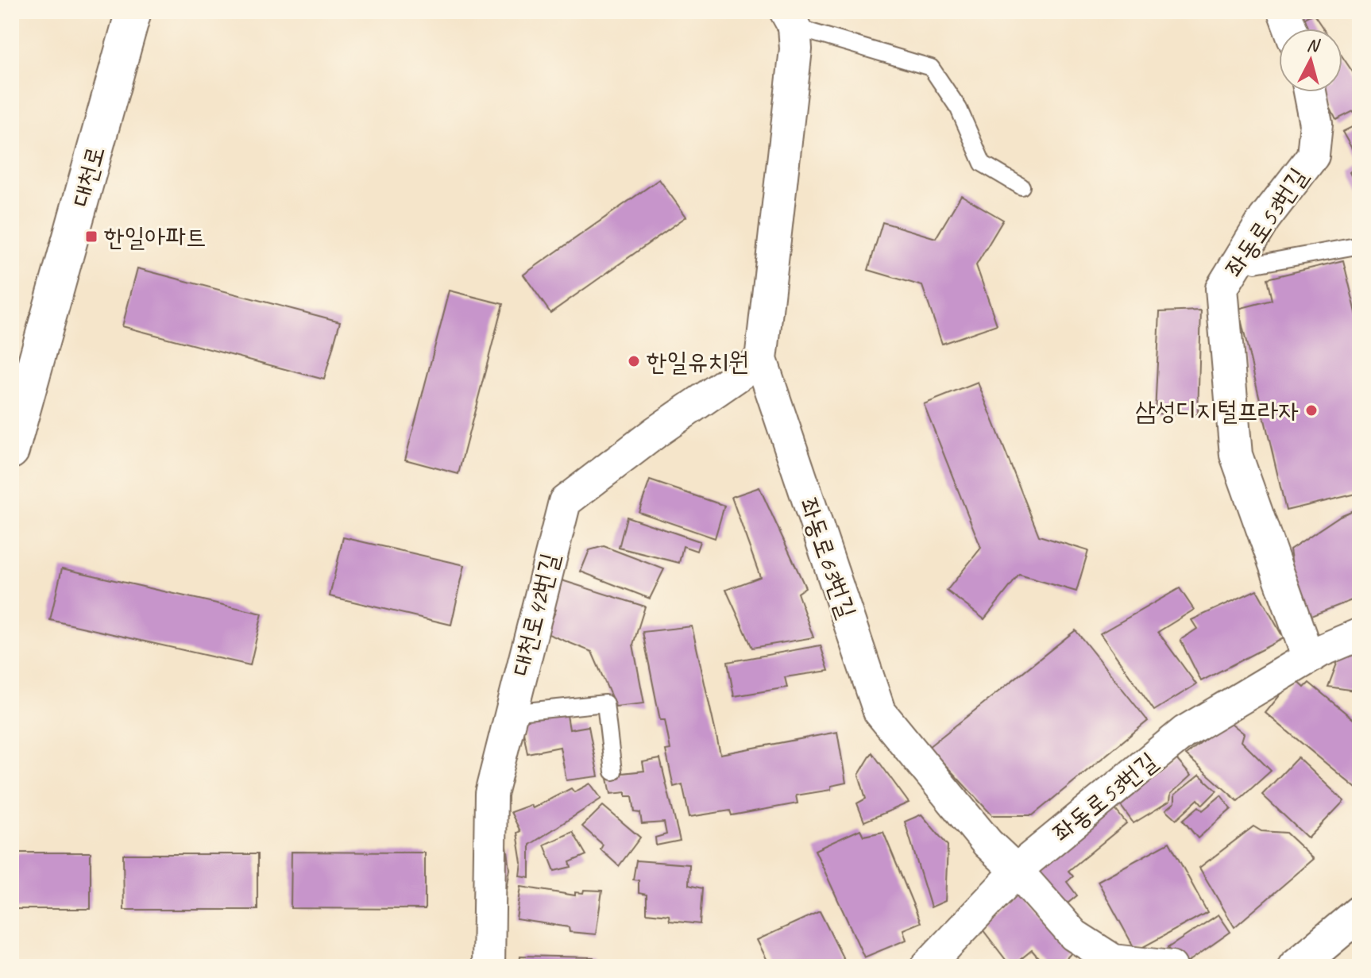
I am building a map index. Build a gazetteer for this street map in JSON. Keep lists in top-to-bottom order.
{
  "streets": {
    "street": [
      "대천로",
      "좌동로53번길",
      "좌동로63번길",
      "대천로42번길"
    ]
  },
  "crossings": [
    ["좌동로53번길", "좌동로63번길"],
    ["좌동로63번길", "대천로42번길"]
  ],
  "places": {
    "transit": ["한일아파트"],
    "other": ["한일유치원", "삼성디지털프라자"]
  },
  "north": "top"
}
